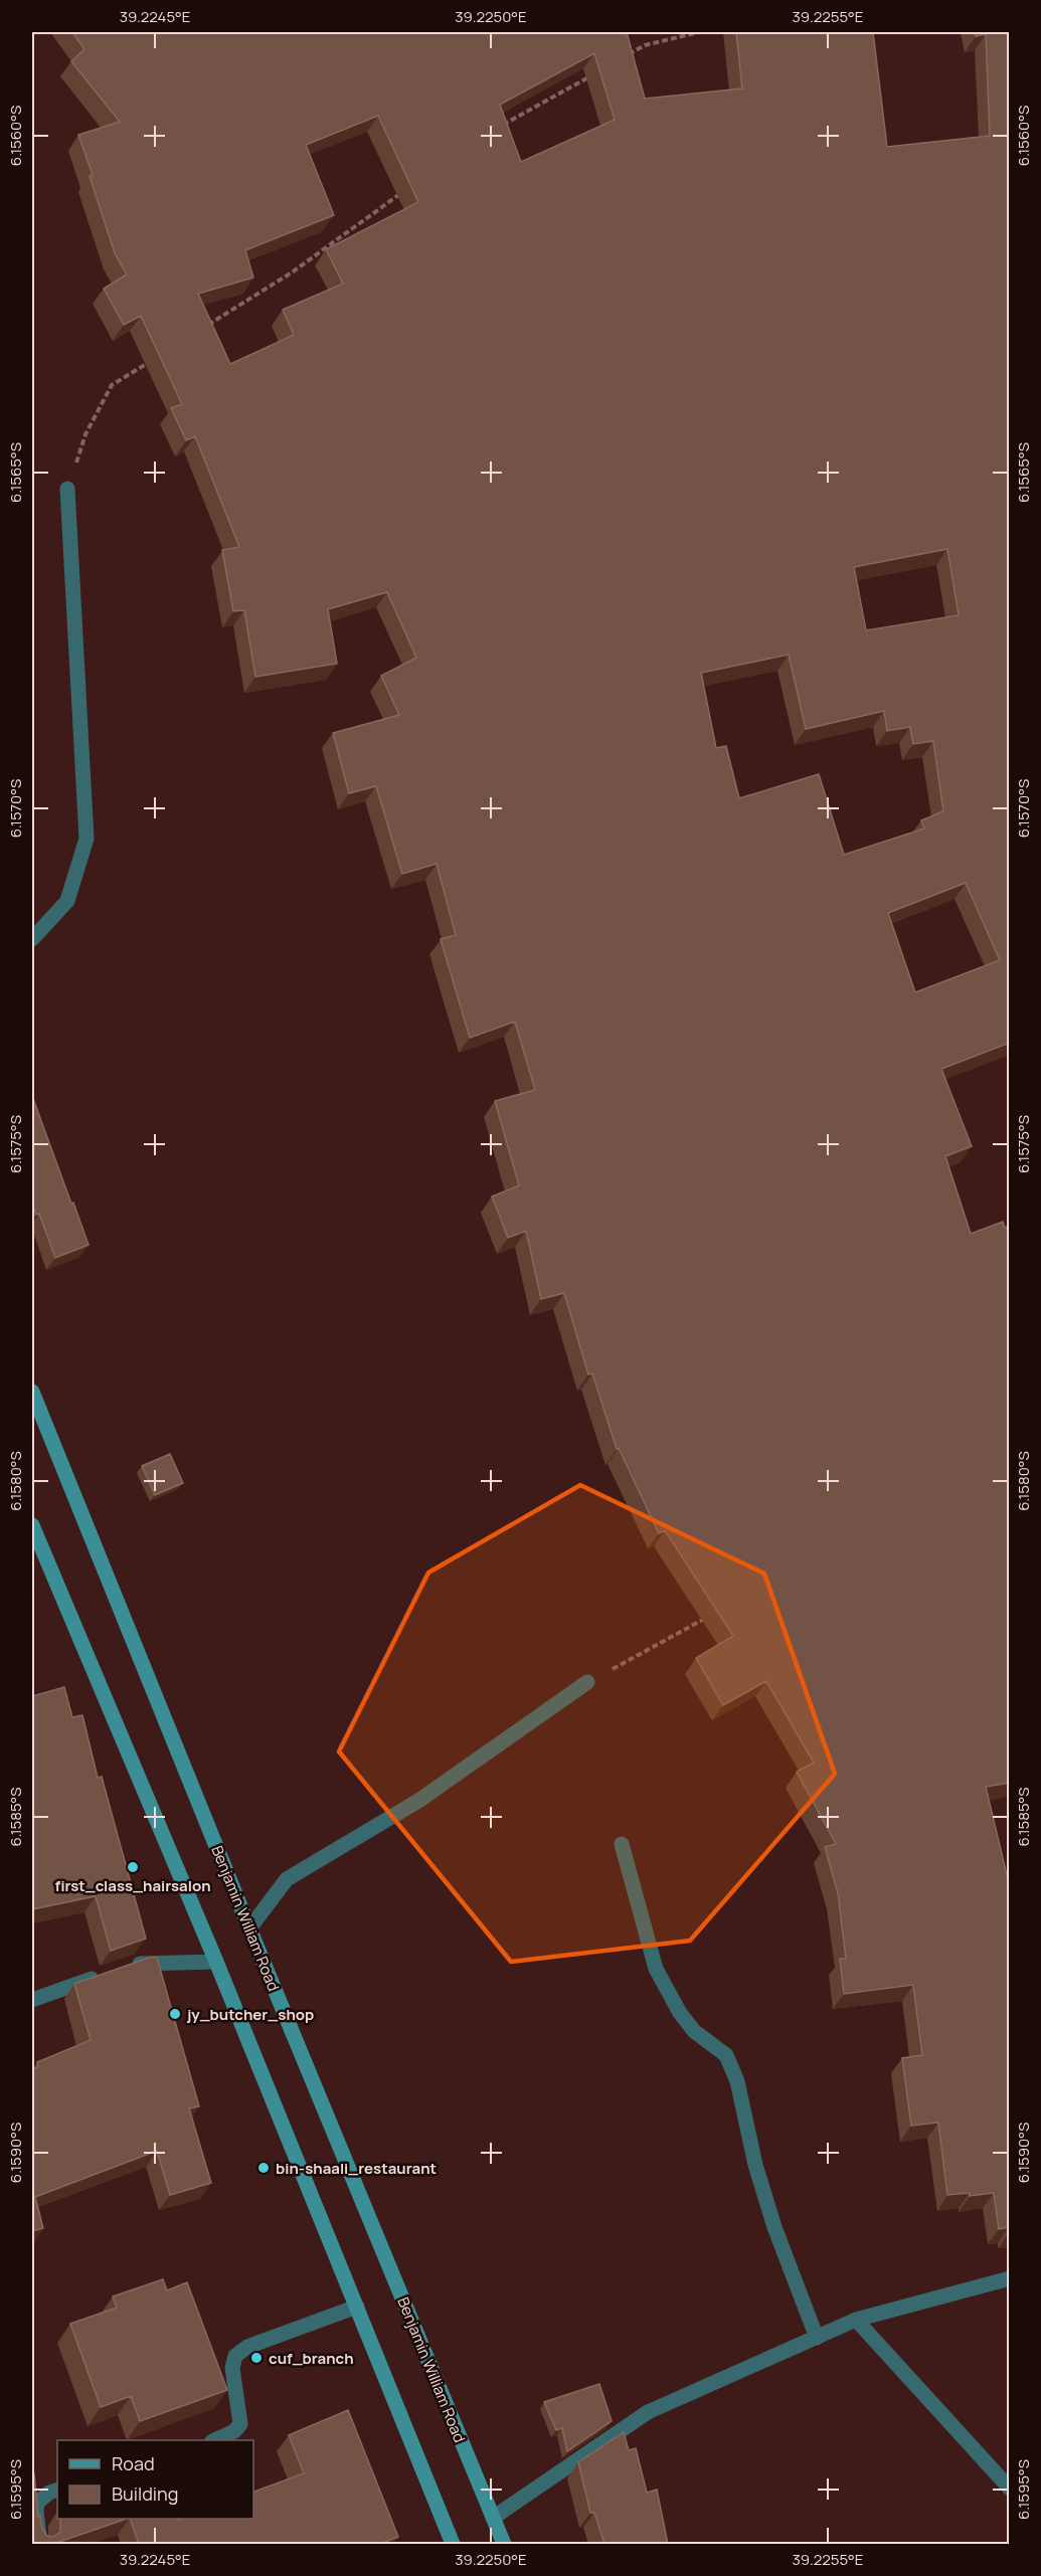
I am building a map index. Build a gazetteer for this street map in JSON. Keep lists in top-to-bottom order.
{
  "streets": {
    "main road": ["Benjamin William Road"]
  },
  "places": [
    "first_class_hairsalon",
    "jy_butcher_shop",
    "bin-shaali_restaurant",
    "cuf_branch"
  ],
  "legend": ["Road", "Building"],
  "coordinates": [
    "39.2245°E",
    "39.2250°E",
    "39.2255°E",
    "6.1560°S",
    "6.1565°S",
    "6.1570°S",
    "6.1575°S",
    "6.1580°S",
    "6.1585°S",
    "6.1590°S",
    "6.1595°S"
  ]
}
